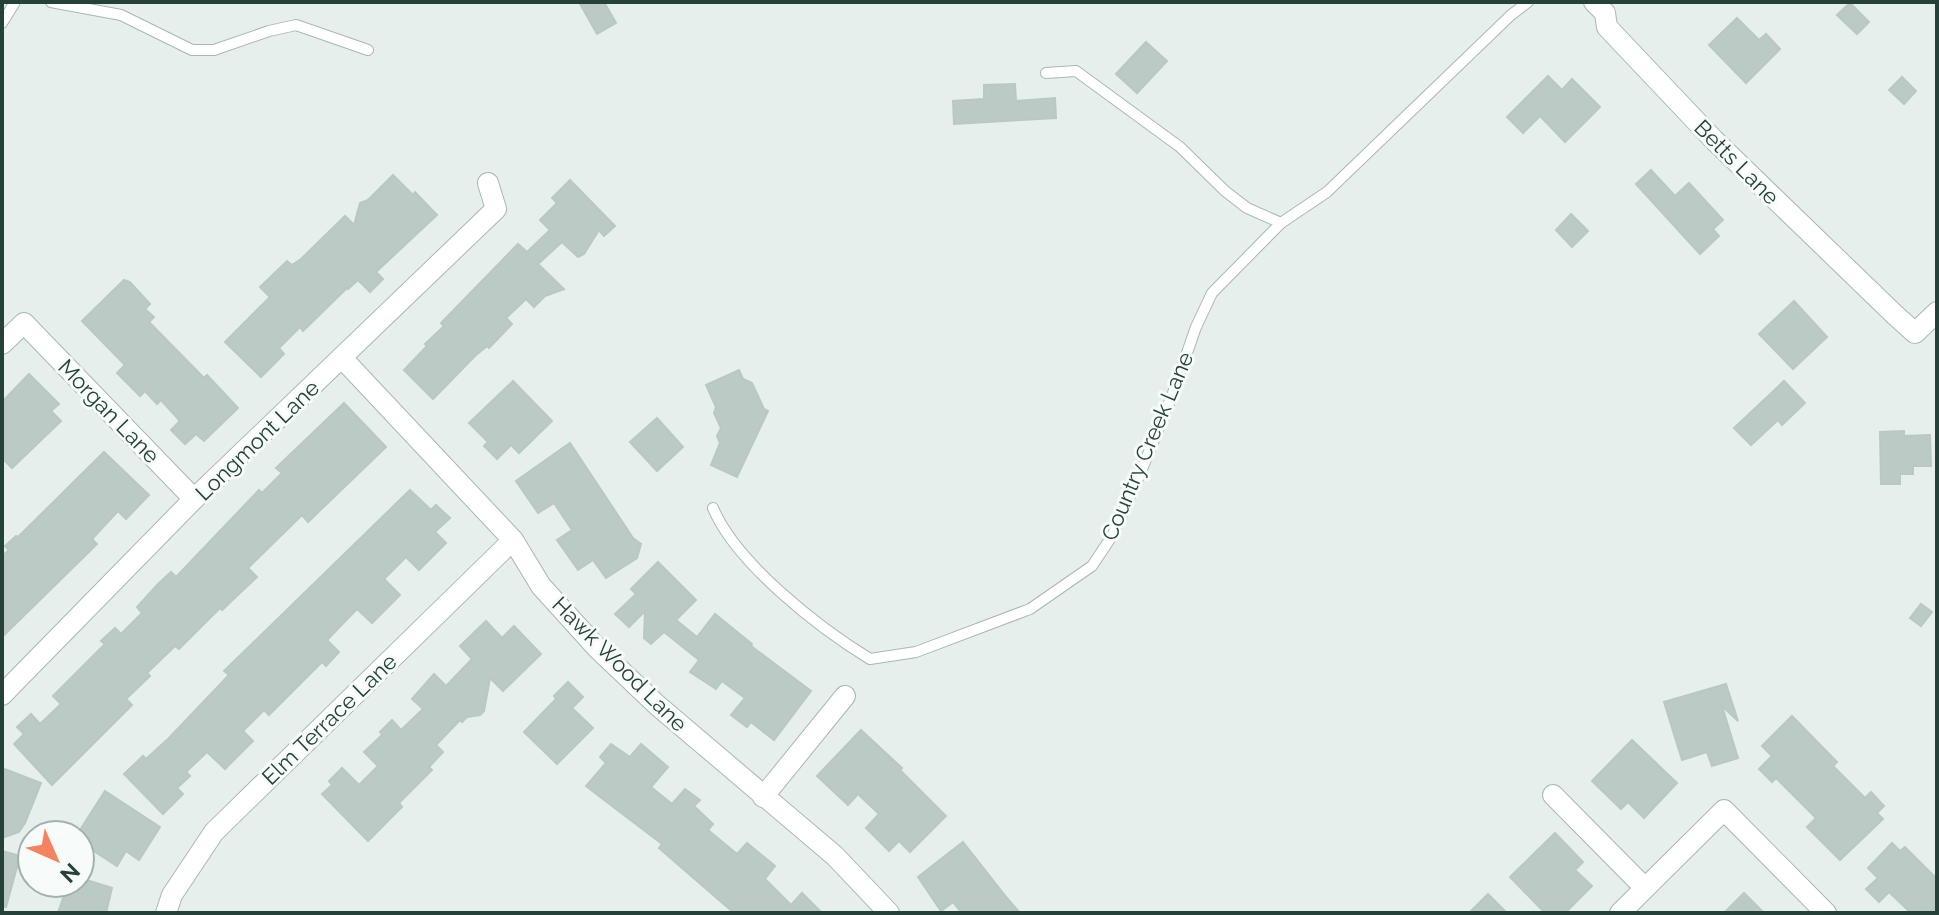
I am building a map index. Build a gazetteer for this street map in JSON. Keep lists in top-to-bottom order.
{
  "streets": {
    "street": [
      "Betts Lane",
      "Morgan Lane",
      "Longmont Lane",
      "Hawk Wood Lane",
      "Elm Terrace Lane"
    ],
    "lane": ["Country Creek Lane"]
  },
  "crossings": [
    ["Morgan Lane", "Longmont Lane"],
    ["Longmont Lane", "Hawk Wood Lane"],
    ["Hawk Wood Lane", "Elm Terrace Lane"]
  ],
  "north": "bottom right"
}
